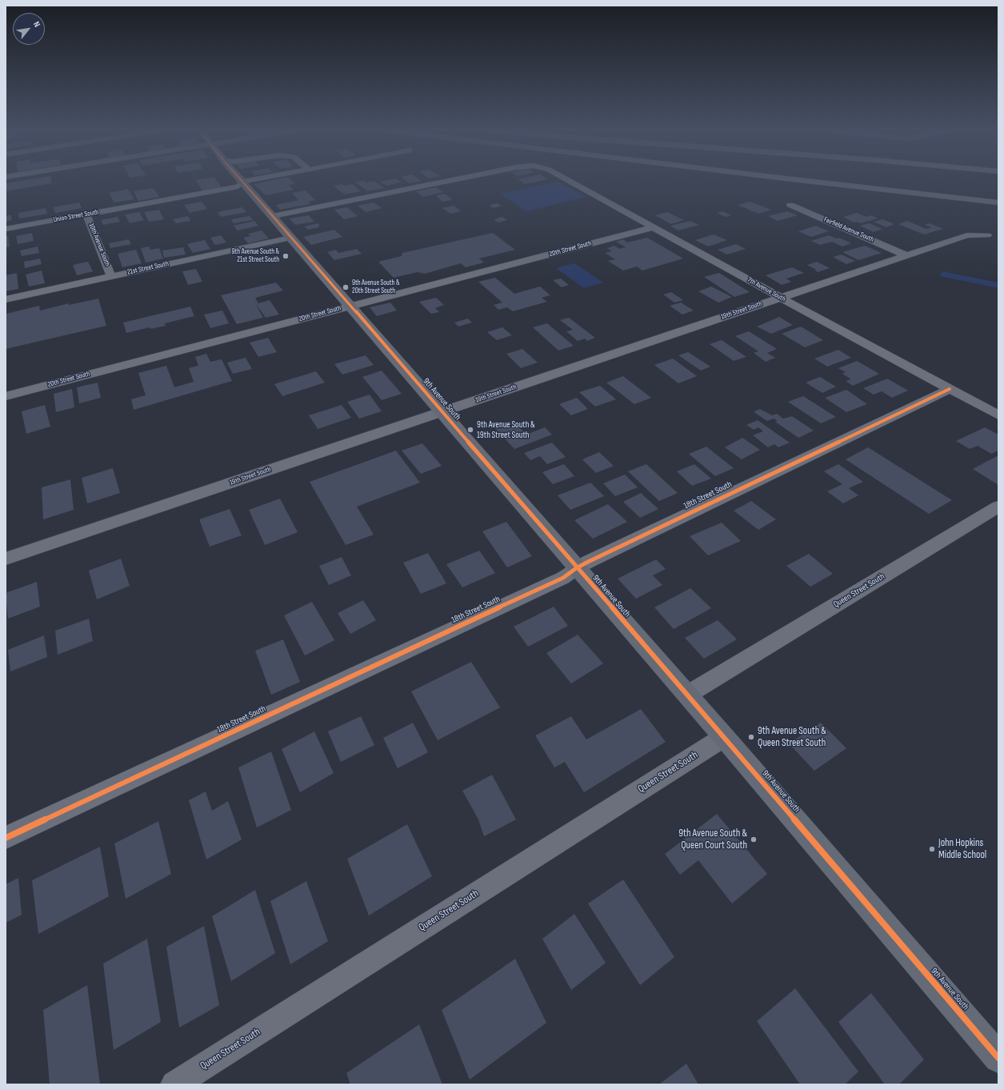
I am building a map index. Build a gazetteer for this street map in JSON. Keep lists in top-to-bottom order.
{
  "streets": {
    "street": [
      "Union Street South",
      "Fairfield Avenue South",
      "10th Avenue South",
      "20th Street South",
      "21st Street South",
      "7th Avenue South",
      "19th Street South",
      "9th Avenue South",
      "18th Street South",
      "Queen Street South"
    ]
  },
  "crossings": [
    ["Union Street South", "10th Avenue South"],
    ["Union Street South", "9th Avenue South"],
    ["Fairfield Avenue South", "19th Street South"],
    ["10th Avenue South", "21st Street South"],
    ["20th Street South", "7th Avenue South"],
    ["20th Street South", "9th Avenue South"],
    ["21st Street South", "9th Avenue South"],
    ["7th Avenue South", "19th Street South"],
    ["7th Avenue South", "9th Avenue South"],
    ["7th Avenue South", "18th Street South"],
    ["19th Street South", "9th Avenue South"],
    ["9th Avenue South", "18th Street South"],
    ["9th Avenue South", "Queen Street South"]
  ],
  "places": [
    "9th Avenue South & 21st Street South",
    "9th Avenue South & 20th Street South",
    "9th Avenue South & 19th Street South",
    "9th Avenue South & Queen Street South",
    "9th Avenue South & Queen Court South",
    "John Hopkins Middle School"
  ],
  "north": "top right"
}
